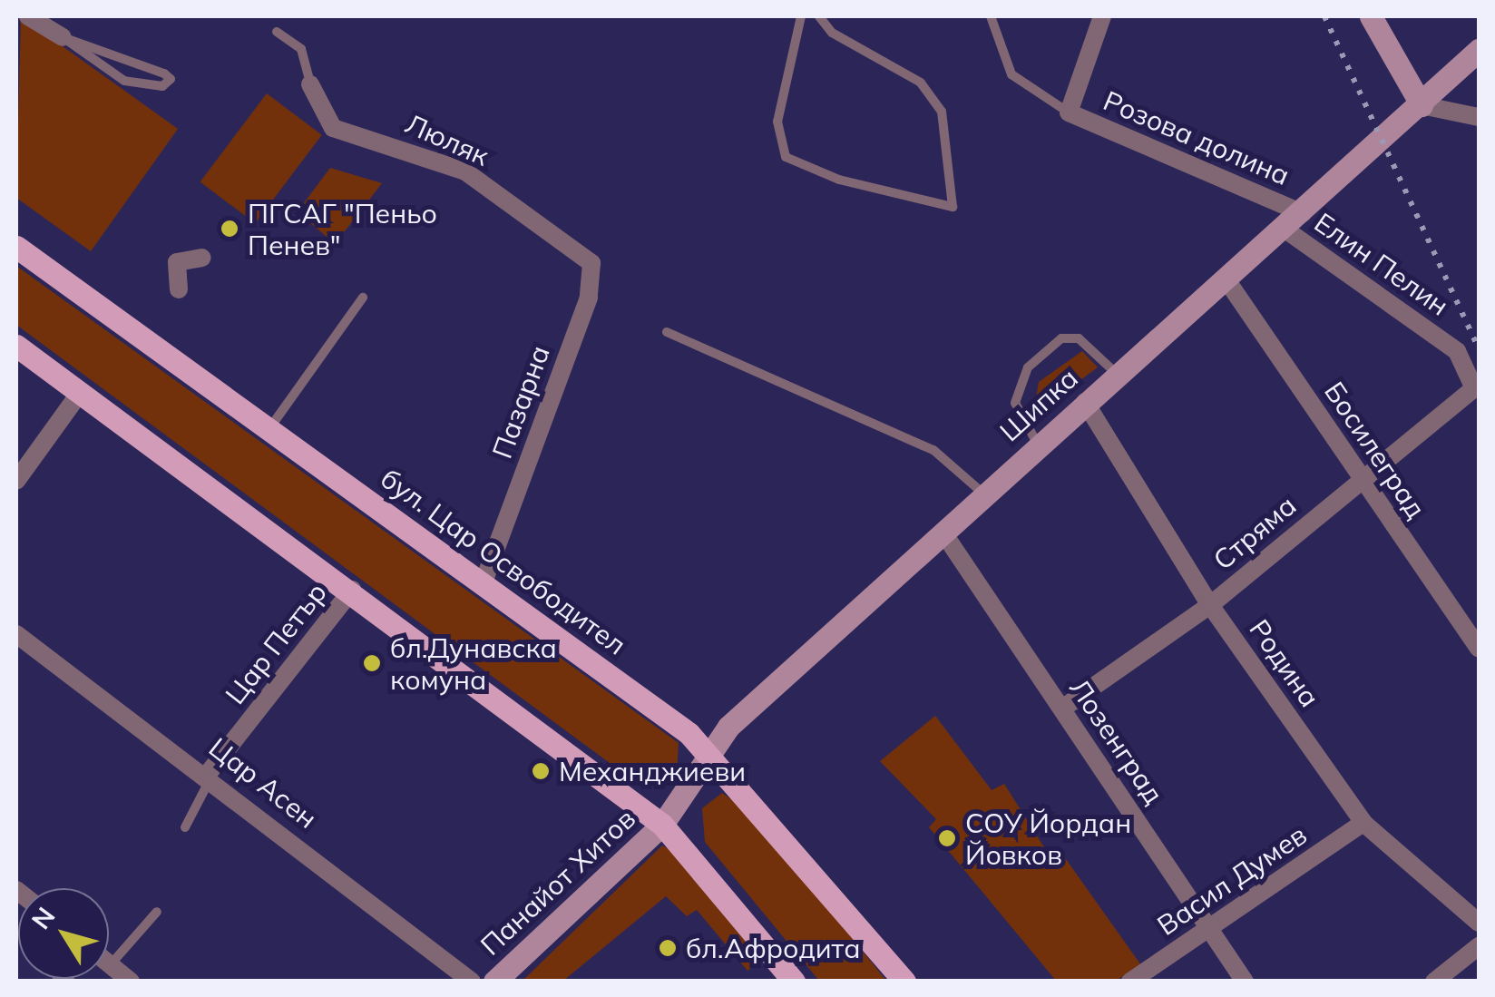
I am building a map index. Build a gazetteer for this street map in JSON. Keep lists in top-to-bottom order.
{
  "streets": {
    "main road": ["Шипка", "бул. Цар Освободител", "Панайот Хитов"],
    "street": [
      "Розова долина",
      "Люляк",
      "Елин Пелин",
      "Пазарна",
      "Босилеград",
      "Стряма",
      "Цар Петър",
      "Родина",
      "Лозенград",
      "Цар Асен",
      "Васил Думев"
    ]
  },
  "crossings": [
    ["Розова долина", "Елин Пелин"],
    ["Розова долина", "Шипка"],
    ["Люляк", "Пазарна"],
    ["Елин Пелин", "Шипка"],
    ["Елин Пелин", "Стряма"],
    ["Пазарна", "бул. Цар Освободител"],
    ["Шипка", "Босилеград"],
    ["Шипка", "бул. Цар Освободител"],
    ["Шипка", "Родина"],
    ["Шипка", "Лозенград"],
    ["Шипка", "Панайот Хитов"],
    ["Босилеград", "Стряма"],
    ["Стряма", "Родина"],
    ["Стряма", "Лозенград"],
    ["Цар Петър", "Цар Асен"],
    ["Родина", "Васил Думев"],
    ["Лозенград", "Васил Думев"]
  ],
  "places": [
    "ПГСАГ \"Пеньо Пенев\"",
    "бл.Дунавска комуна",
    "Механджиеви",
    "СОУ Йордан Йовков",
    "бл.Афродита"
  ],
  "north": "top left"
}
